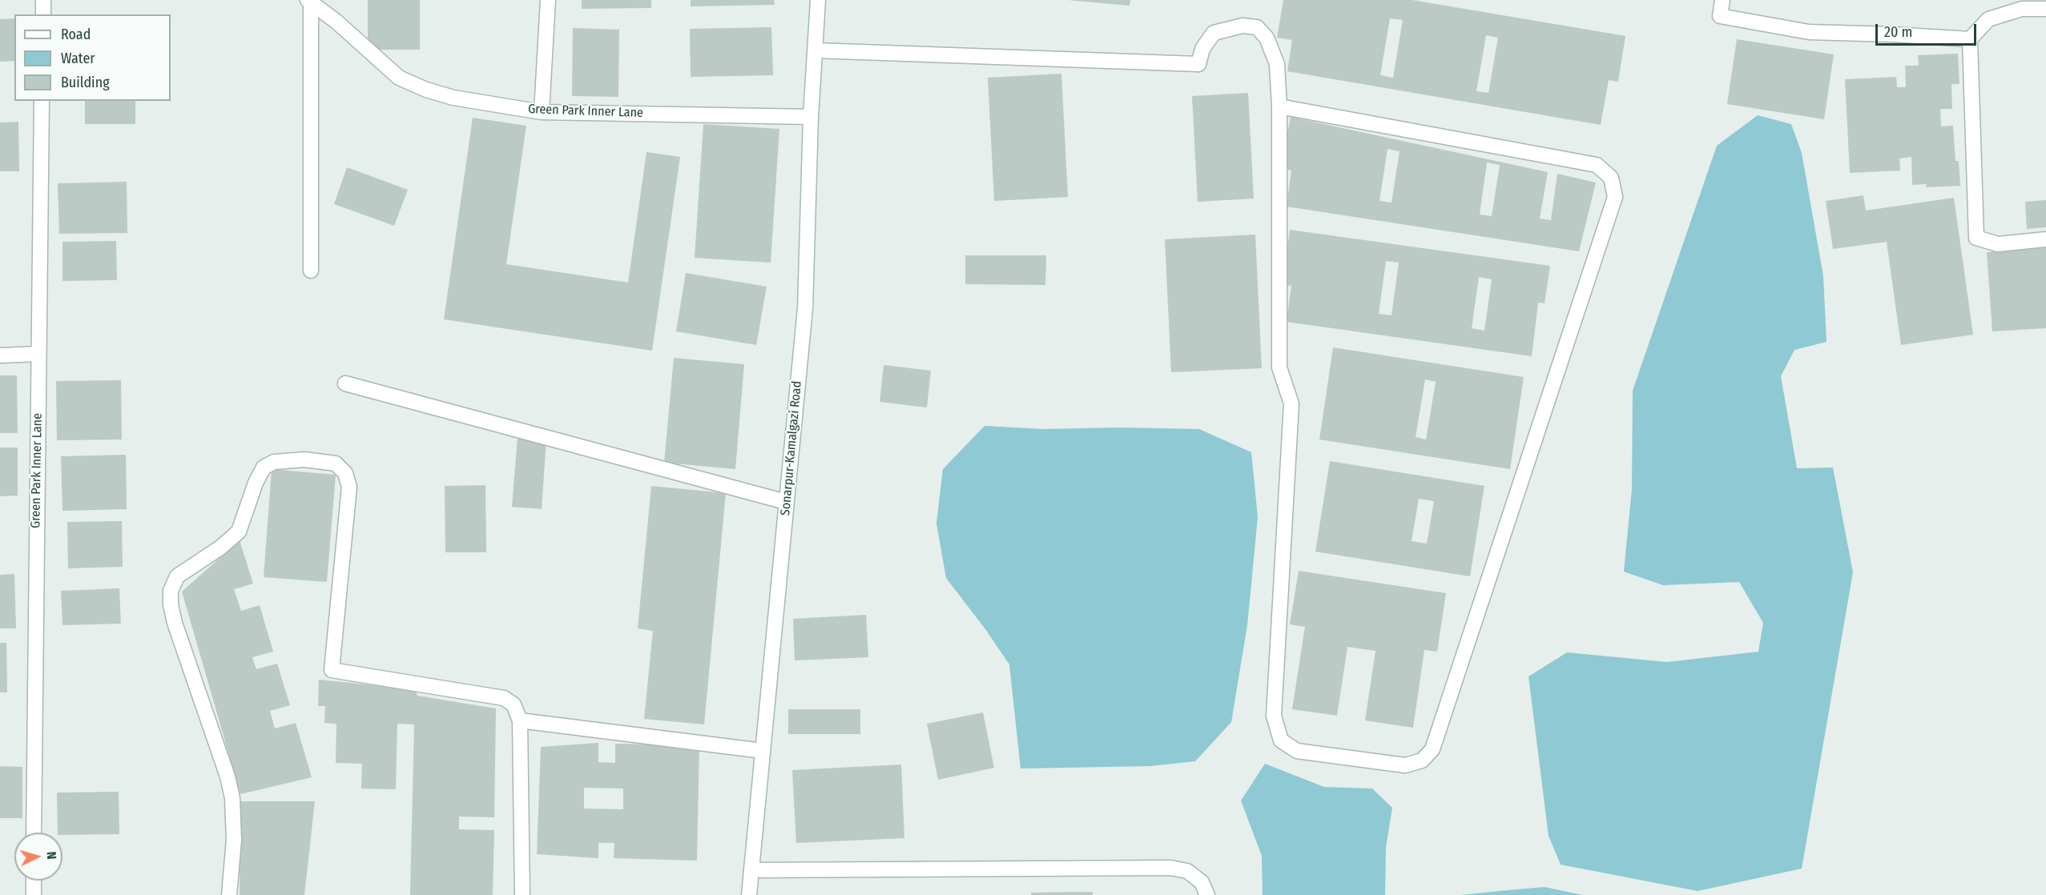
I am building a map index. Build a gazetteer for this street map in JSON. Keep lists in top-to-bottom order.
{
  "streets": {
    "street": ["Green Park Inner Lane", "Sonarpur-Kamalgazi Road"]
  },
  "crossings": [
    ["Green Park Inner Lane", "Sonarpur-Kamalgazi Road"]
  ],
  "legend": ["Road", "Water", "Building"],
  "scale_bar": "20 m",
  "north": "right"
}
